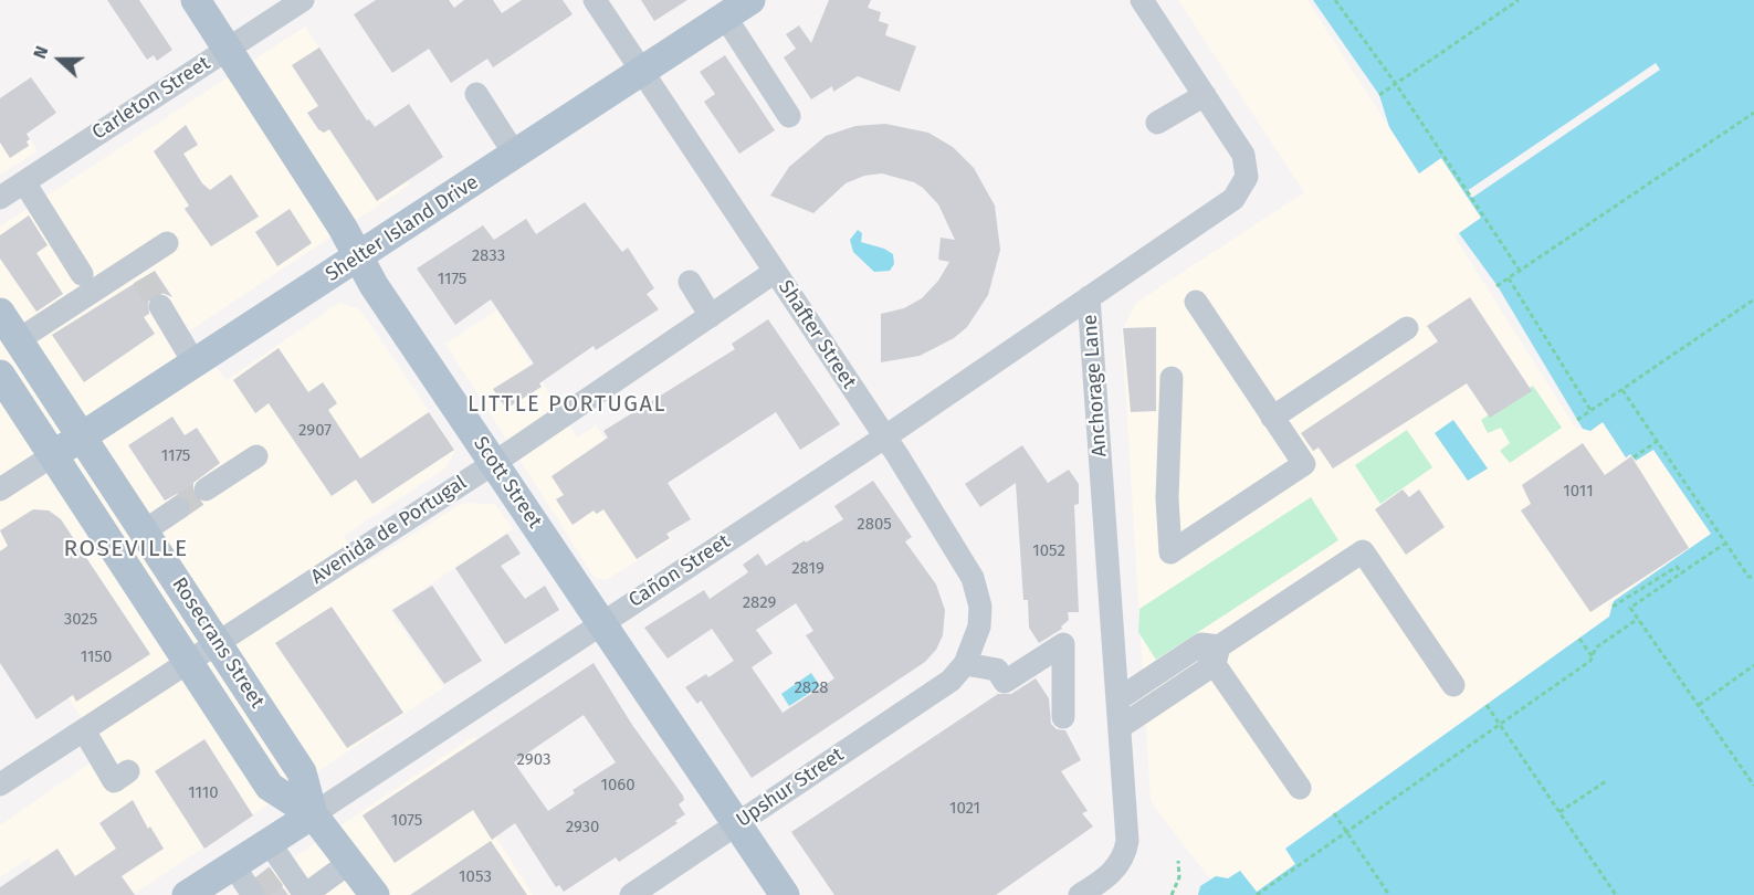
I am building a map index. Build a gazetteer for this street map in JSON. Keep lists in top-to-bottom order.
{
  "streets": {
    "main road": [
      "Shelter Island Drive",
      "Scott Street",
      "Cañon Street",
      "Rosecrans Street"
    ],
    "street": [
      "Carleton Street",
      "Shafter Street",
      "Anchorage Lane",
      "Avenida de Portugal",
      "Upshur Street"
    ]
  },
  "crossings": [
    ["Carleton Street", "Scott Street"],
    ["Shelter Island Drive", "Shafter Street"],
    ["Shelter Island Drive", "Scott Street"],
    ["Shelter Island Drive", "Rosecrans Street"],
    ["Shafter Street", "Avenida de Portugal"],
    ["Shafter Street", "Cañon Street"],
    ["Shafter Street", "Upshur Street"],
    ["Anchorage Lane", "Cañon Street"],
    ["Scott Street", "Avenida de Portugal"],
    ["Scott Street", "Cañon Street"],
    ["Scott Street", "Upshur Street"],
    ["Avenida de Portugal", "Rosecrans Street"],
    ["Cañon Street", "Rosecrans Street"]
  ],
  "districts": ["LITTLE PORTUGAL", "ROSEVILLE"],
  "house_numbers": [
    "2833",
    "1175",
    "2907",
    "1175",
    "1011",
    "2805",
    "1052",
    "2819",
    "2829",
    "3025",
    "1150",
    "2828",
    "2903",
    "1060",
    "1110",
    "1021",
    "1075",
    "2930",
    "1053"
  ],
  "north": "left"
}
